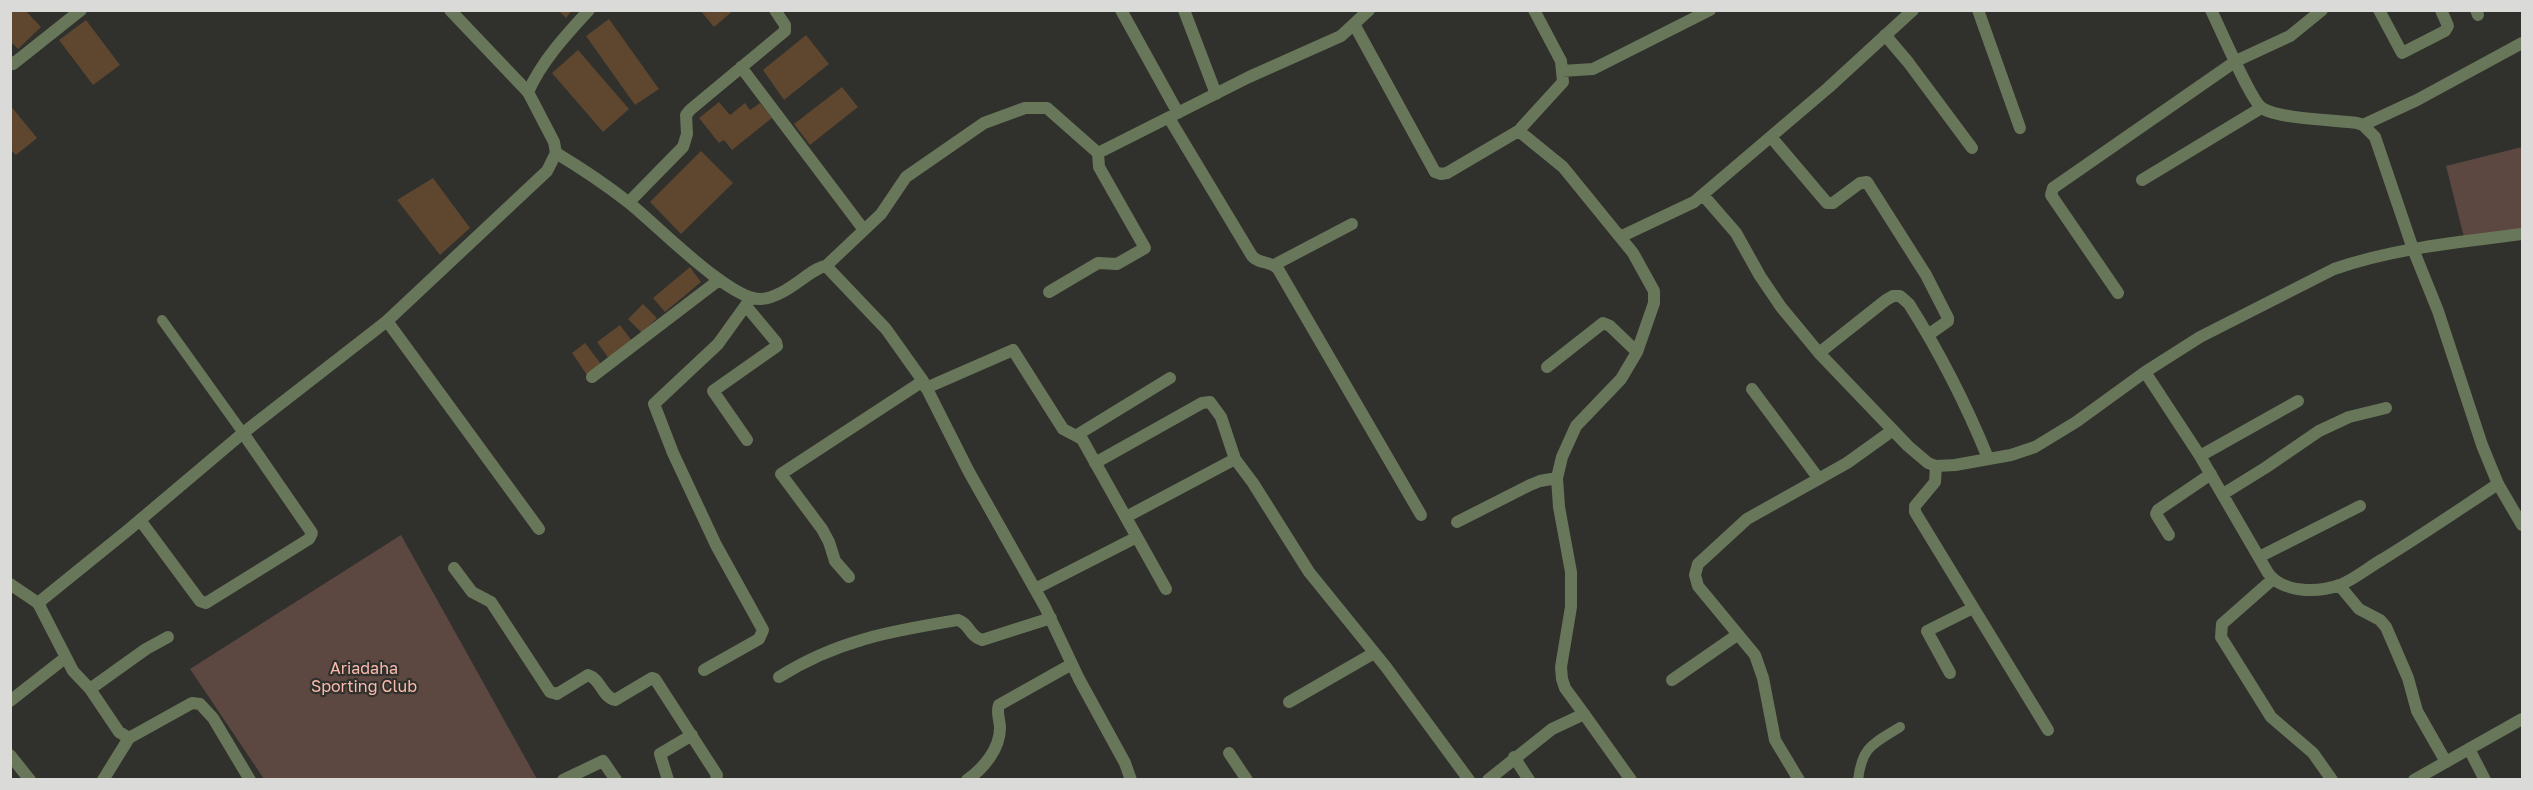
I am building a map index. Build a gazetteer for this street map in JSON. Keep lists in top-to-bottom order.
{
  "parks": ["Ariadaha Sporting Club"]
}
